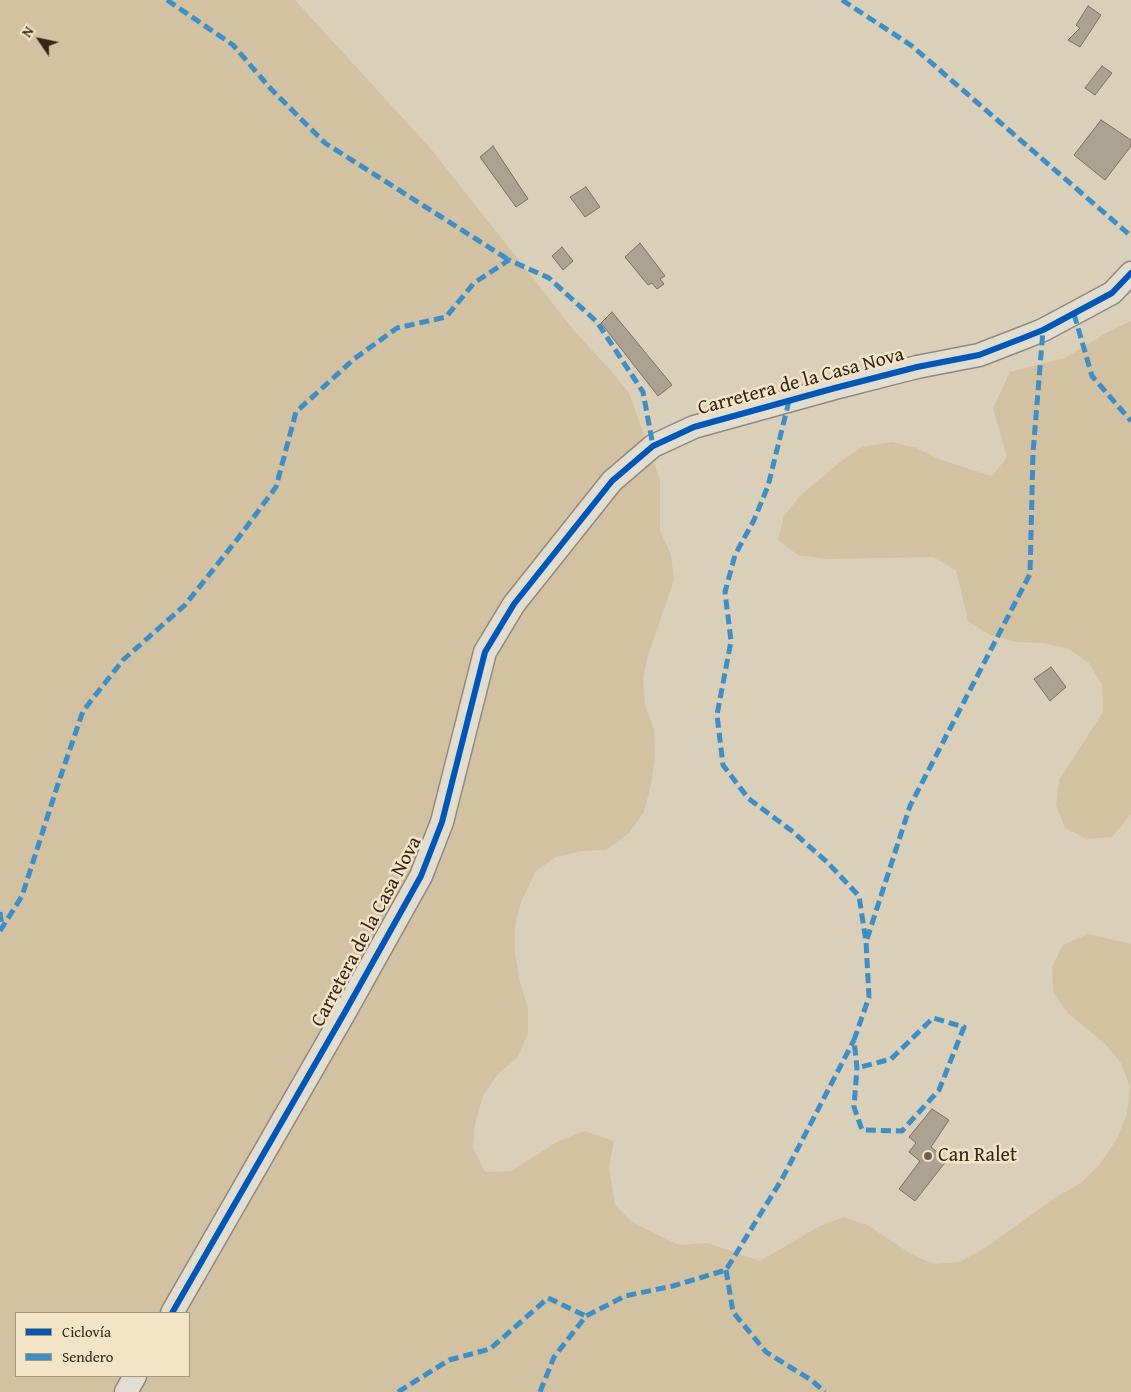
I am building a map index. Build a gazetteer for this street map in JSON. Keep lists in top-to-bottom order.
{
  "streets": {
    "street": ["Carretera de la Casa Nova"]
  },
  "places": ["Can Ralet"],
  "legend": ["Ciclovía", "Sendero"],
  "north": "top left"
}
